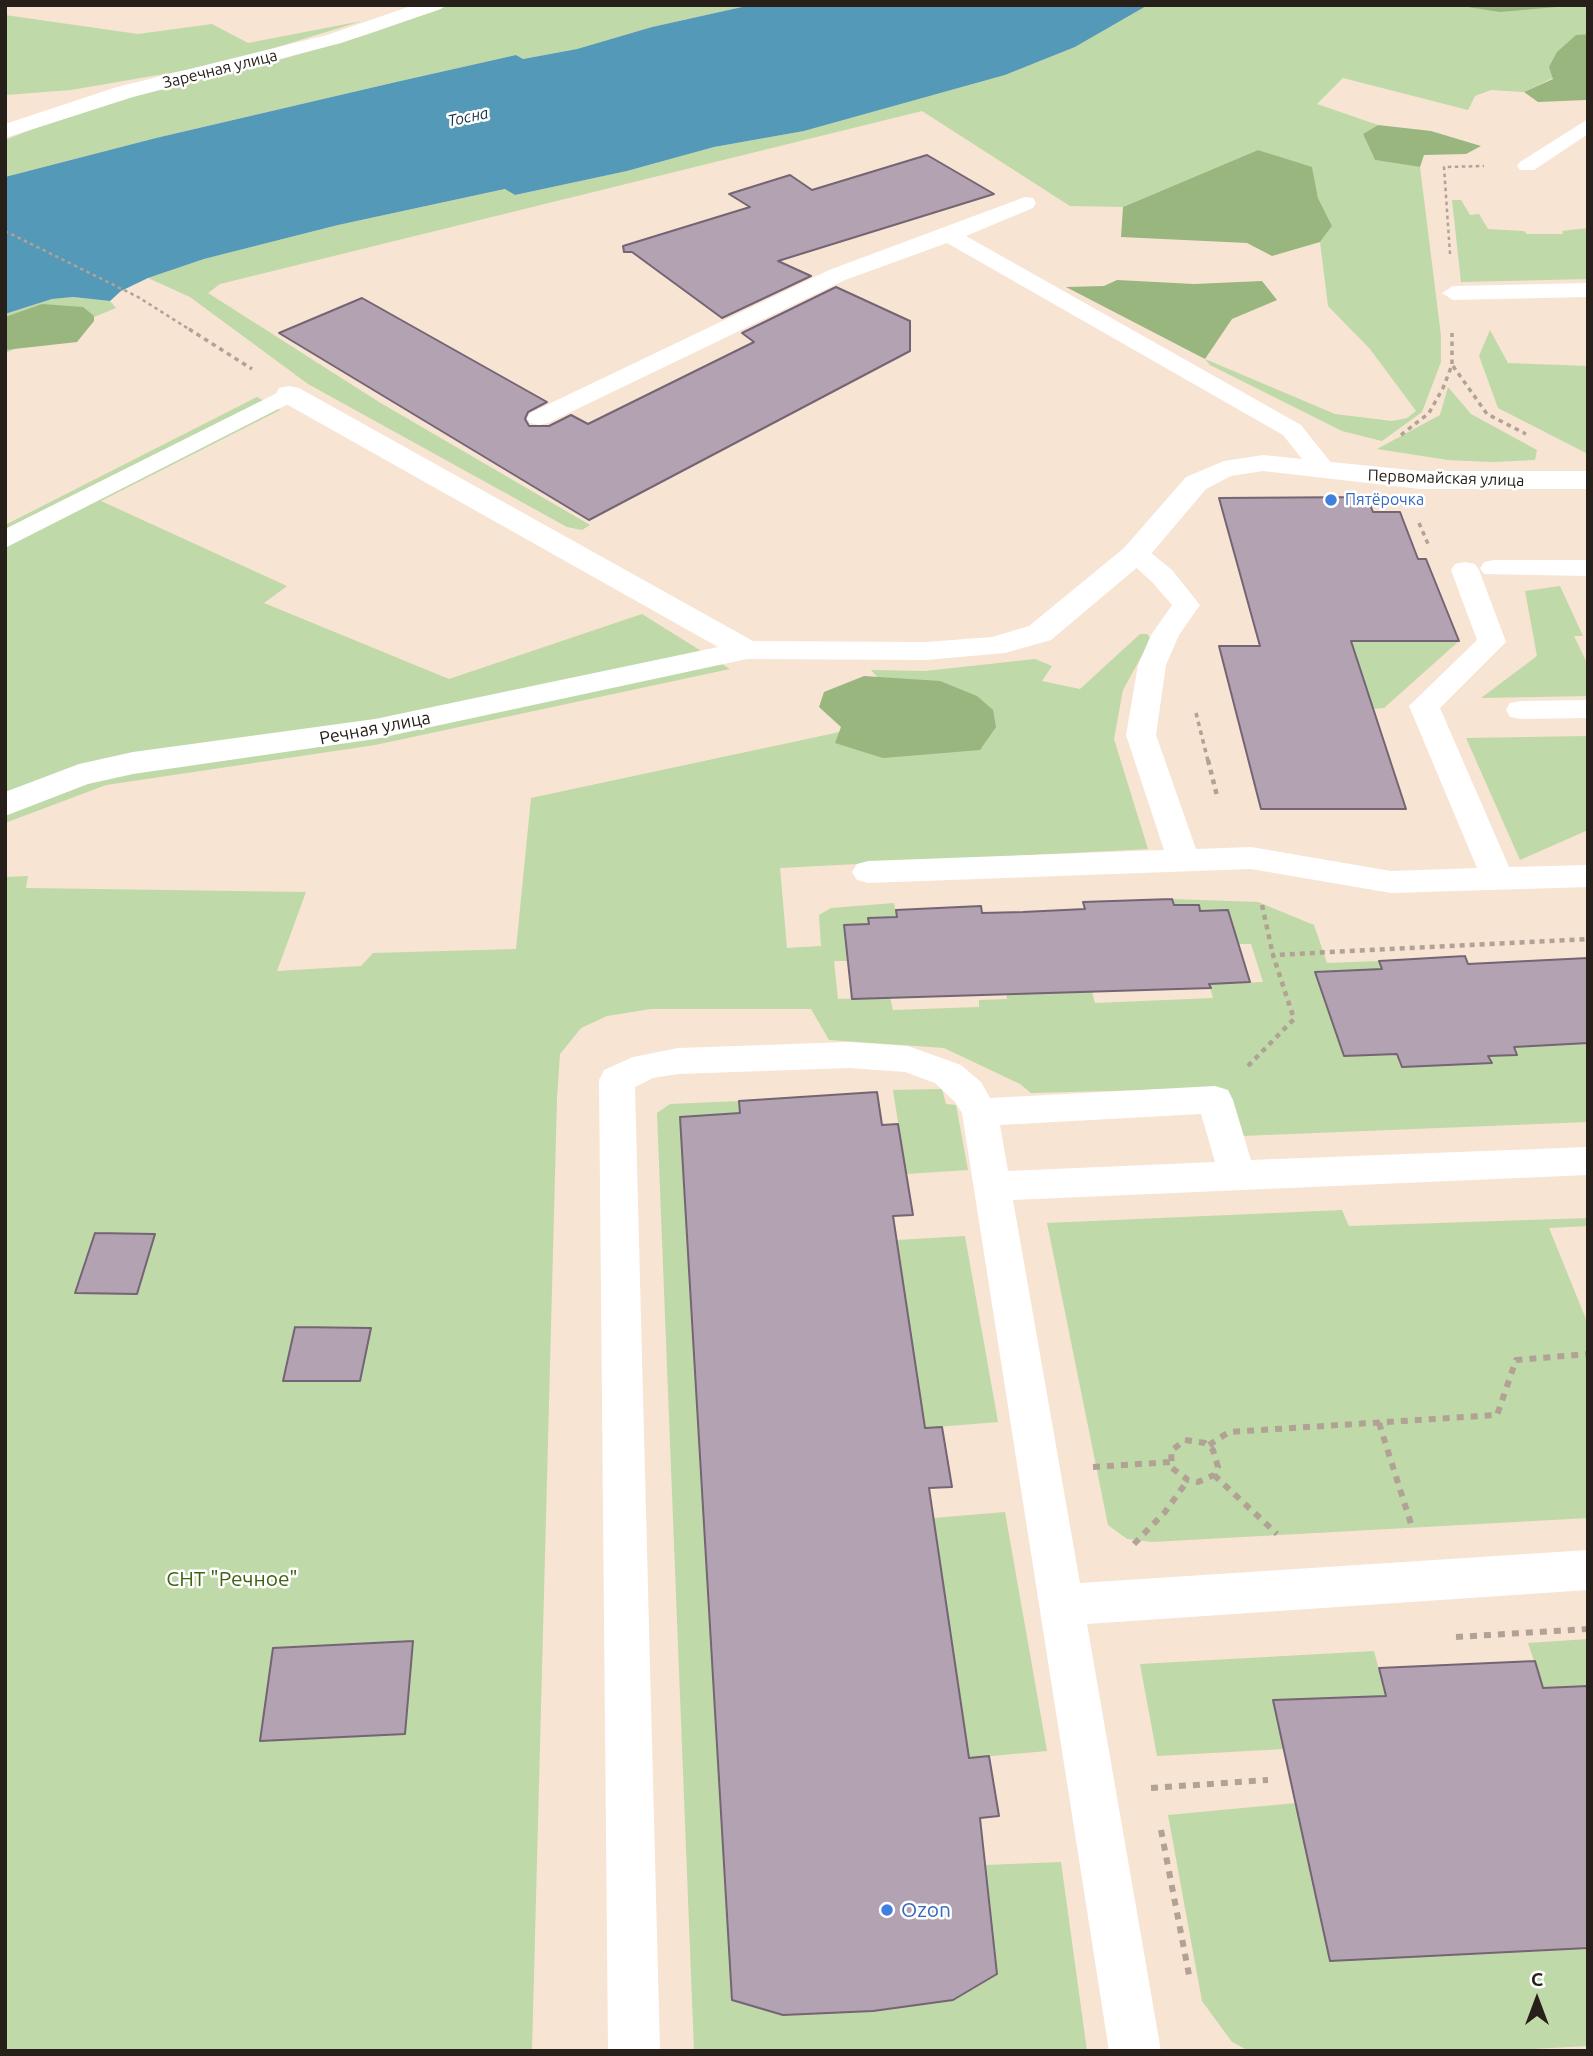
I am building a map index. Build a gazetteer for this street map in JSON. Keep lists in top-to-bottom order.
{
  "streets": {
    "street": ["Заречная улица", "Первомайская улица", "Речная улица"]
  },
  "crossings": [
    ["Первомайская улица", "Речная улица"]
  ],
  "water": ["Тосна"],
  "parks": ["СНТ \"Речное\""],
  "places": ["Пятёрочка", "Ozon"],
  "north": "top"
}
